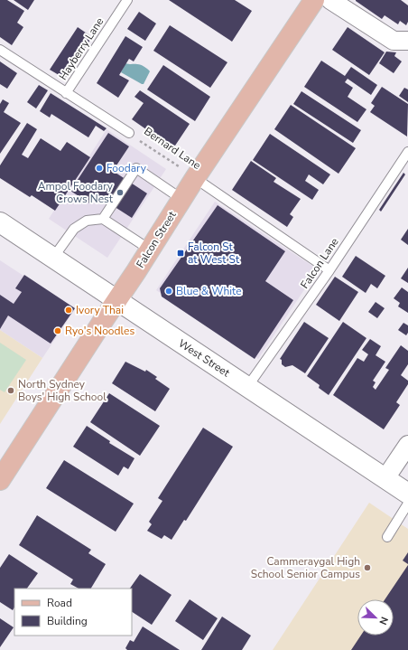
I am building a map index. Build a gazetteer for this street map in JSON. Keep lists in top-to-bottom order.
{
  "streets": {
    "main road": ["Falcon Street"],
    "street": ["West Street"],
    "lane": ["Hayberry Lane", "Bernard Lane", "Falcon Lane"]
  },
  "crossings": [
    ["Hayberry Lane", "Bernard Lane"],
    ["Bernard Lane", "Falcon Street"],
    ["Bernard Lane", "Falcon Lane"],
    ["Falcon Street", "West Street"],
    ["Falcon Lane", "West Street"]
  ],
  "places": {
    "other": [
      "Foodary",
      "Ampol Foodary Crows Nest",
      "Blue & White",
      "Ivory Thai",
      "Ryo's Noodles",
      "North Sydney Boys' High School",
      "Cammeraygal High School Senior Campus"
    ],
    "transit": ["Falcon St at West St"]
  },
  "legend": ["Road", "Building"],
  "north": "bottom right"
}
